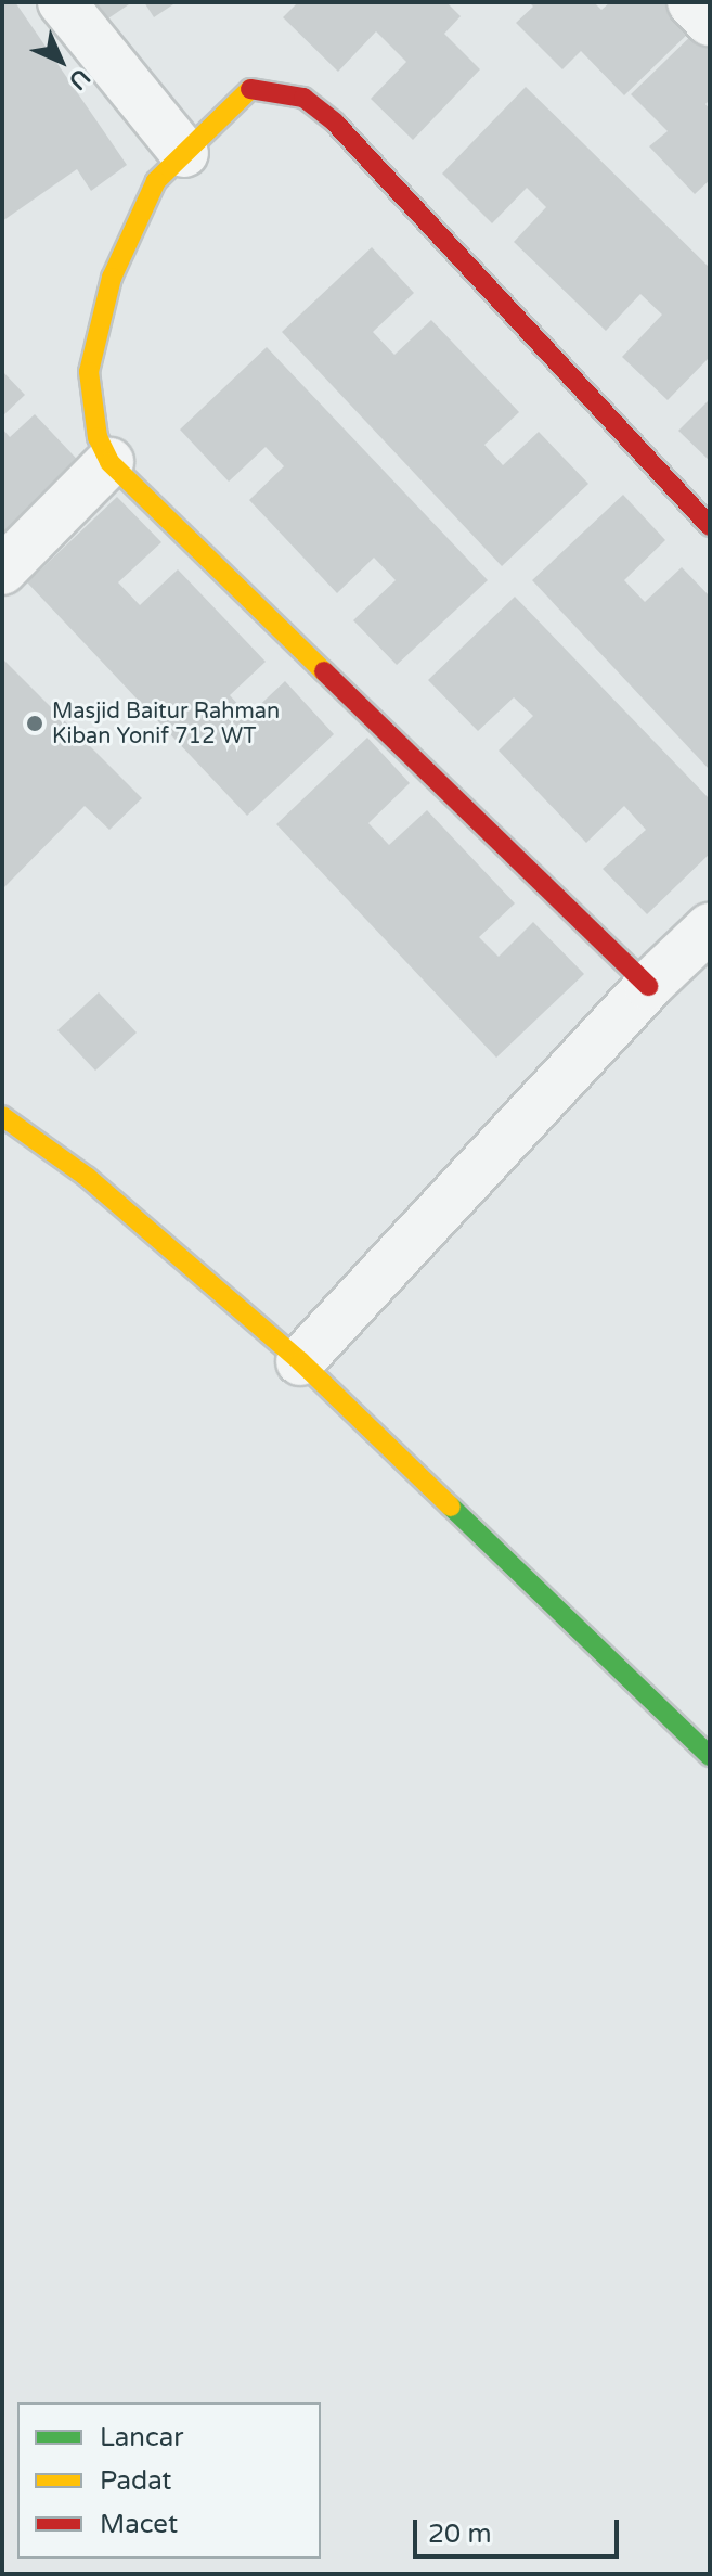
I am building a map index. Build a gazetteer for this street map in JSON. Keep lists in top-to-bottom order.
{
  "places": ["Masjid Baitur Rahman Kiban Yonif 712 WT"],
  "legend": ["Lancar", "Padat", "Macet"],
  "scale_bar": "20 m",
  "north": "bottom right"
}
